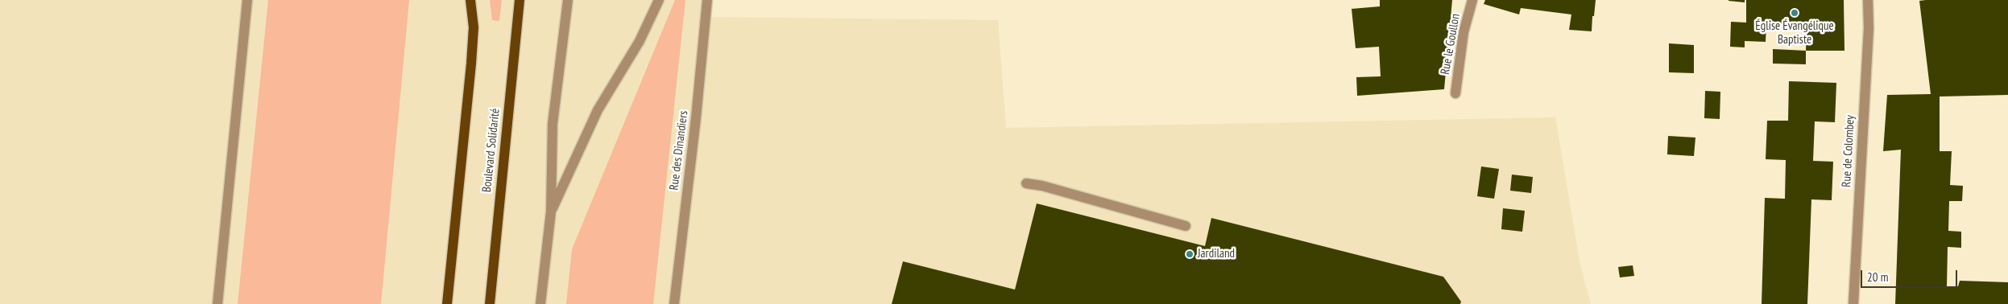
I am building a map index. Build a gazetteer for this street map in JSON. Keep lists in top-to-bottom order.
{
  "streets": {
    "main road": ["Boulevard Solidarité"],
    "street": ["Rue le Goullon", "Rue des Dinandiers", "Rue de Colombey"]
  },
  "places": ["Église Évangélique Baptiste", "Jardiland"],
  "scale_bar": "20 m"
}
